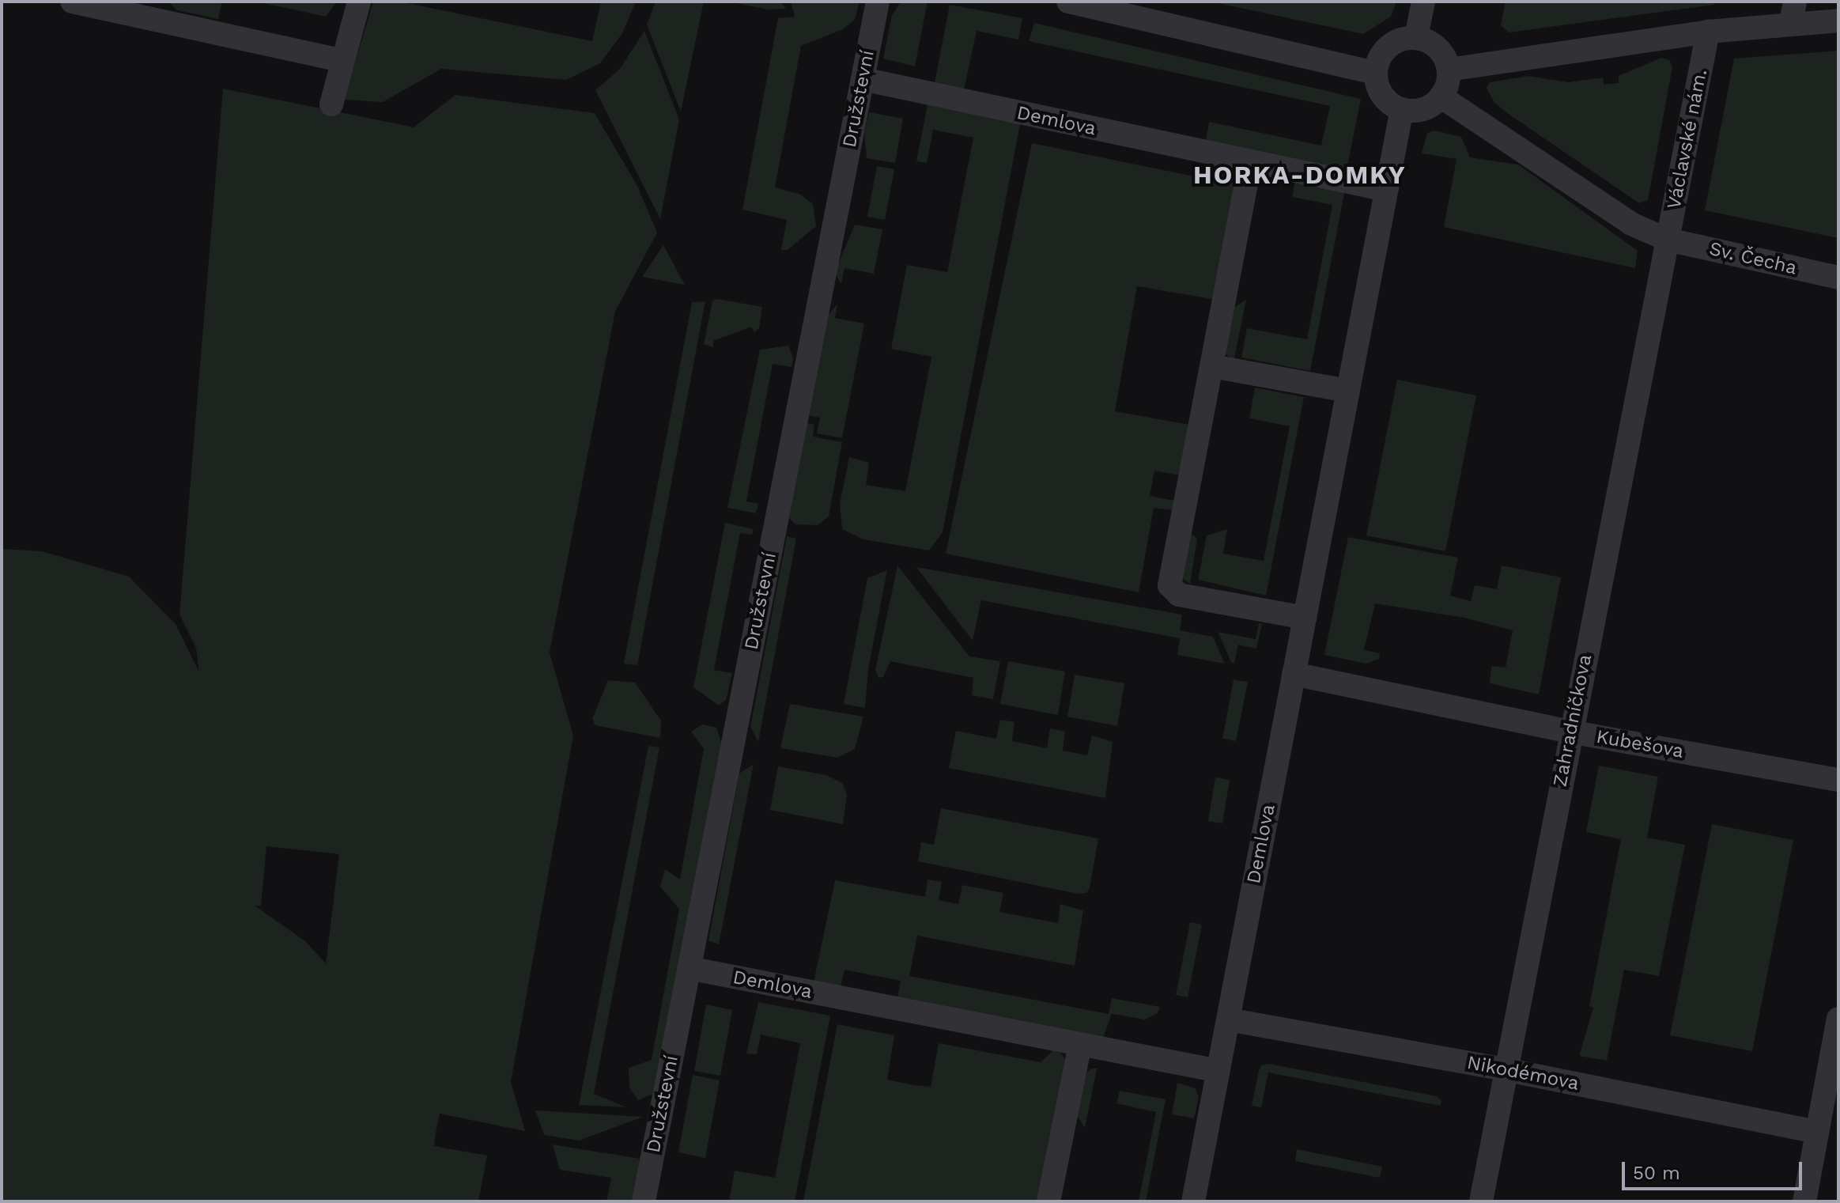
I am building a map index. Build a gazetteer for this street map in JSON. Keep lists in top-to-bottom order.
{
  "streets": {
    "street": [
      "Družstevní",
      "Demlova",
      "Václavské nám.",
      "Sv. Čecha",
      "Zahradníčkova",
      "Kubešova",
      "Nikodémova"
    ]
  },
  "crossings": [
    ["Družstevní", "Demlova"],
    ["Demlova", "Václavské nám."],
    ["Demlova", "Kubešova"],
    ["Demlova", "Nikodémova"],
    ["Václavské nám.", "Sv. Čecha"],
    ["Václavské nám.", "Zahradníčkova"],
    ["Sv. Čecha", "Zahradníčkova"],
    ["Zahradníčkova", "Kubešova"],
    ["Zahradníčkova", "Nikodémova"]
  ],
  "districts": ["HORKA-DOMKY"],
  "scale_bar": "50 m"
}
